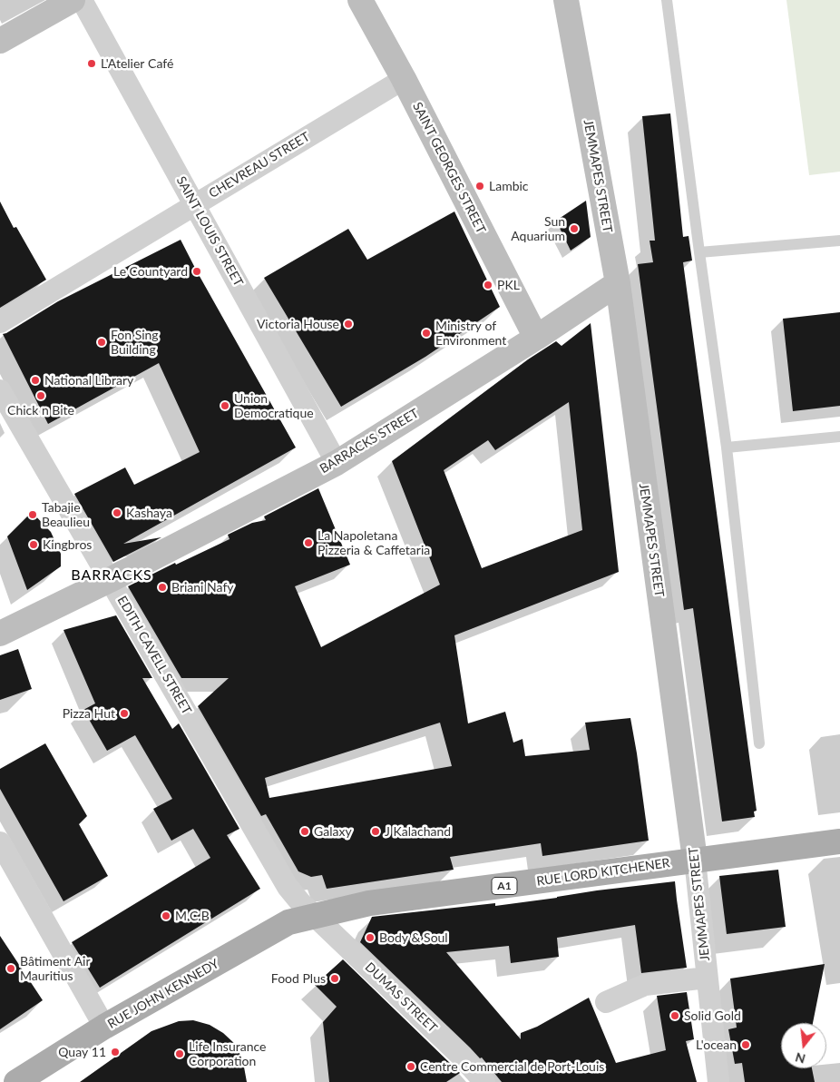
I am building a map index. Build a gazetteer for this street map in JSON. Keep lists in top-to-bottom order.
{
  "streets": {
    "main road": ["RUE LORD KITCHENER", "A1", "RUE JOHN KENNEDY"],
    "street": [
      "CHEVREAU STREET",
      "SAINT GEORGES STREET",
      "JEMMAPES STREET",
      "SAINT LOUIS STREET",
      "BARRACKS STREET",
      "EDITH CAVELL STREET",
      "DUMAS STREET"
    ]
  },
  "crossings": [
    ["CHEVREAU STREET", "SAINT GEORGES STREET"],
    ["CHEVREAU STREET", "SAINT LOUIS STREET"],
    ["SAINT GEORGES STREET", "BARRACKS STREET"],
    ["JEMMAPES STREET", "BARRACKS STREET"],
    ["JEMMAPES STREET", "RUE LORD KITCHENER"],
    ["SAINT LOUIS STREET", "BARRACKS STREET"],
    ["BARRACKS STREET", "EDITH CAVELL STREET"],
    ["EDITH CAVELL STREET", "RUE LORD KITCHENER"],
    ["EDITH CAVELL STREET", "RUE JOHN KENNEDY"],
    ["EDITH CAVELL STREET", "DUMAS STREET"],
    ["RUE LORD KITCHENER", "RUE JOHN KENNEDY"],
    ["RUE LORD KITCHENER", "DUMAS STREET"],
    ["RUE JOHN KENNEDY", "DUMAS STREET"]
  ],
  "districts": ["BARRACKS"],
  "places": [
    "L'Atelier Café",
    "Lambic",
    "Sun Aquarium",
    "Le Countyard",
    "PKL",
    "Victoria House",
    "Ministry of Environment",
    "Fon Sing Building",
    "National Library",
    "Chick n Bite",
    "Union Democratique",
    "Kashaya",
    "Tabajie Beaulieu",
    "La Napoletana Pizzeria & Caffetaria",
    "Kingbros",
    "Briani Nafy",
    "Pizza Hut",
    "Galaxy",
    "J Kalachand",
    "M.C.B",
    "Body & Soul",
    "Bâtiment Air Mauritius",
    "Food Plus",
    "Solid Gold",
    "L'ocean",
    "Quay 11",
    "Life Insurance Corporation",
    "Centre Commercial de Port-Louis"
  ],
  "north": "bottom"
}
